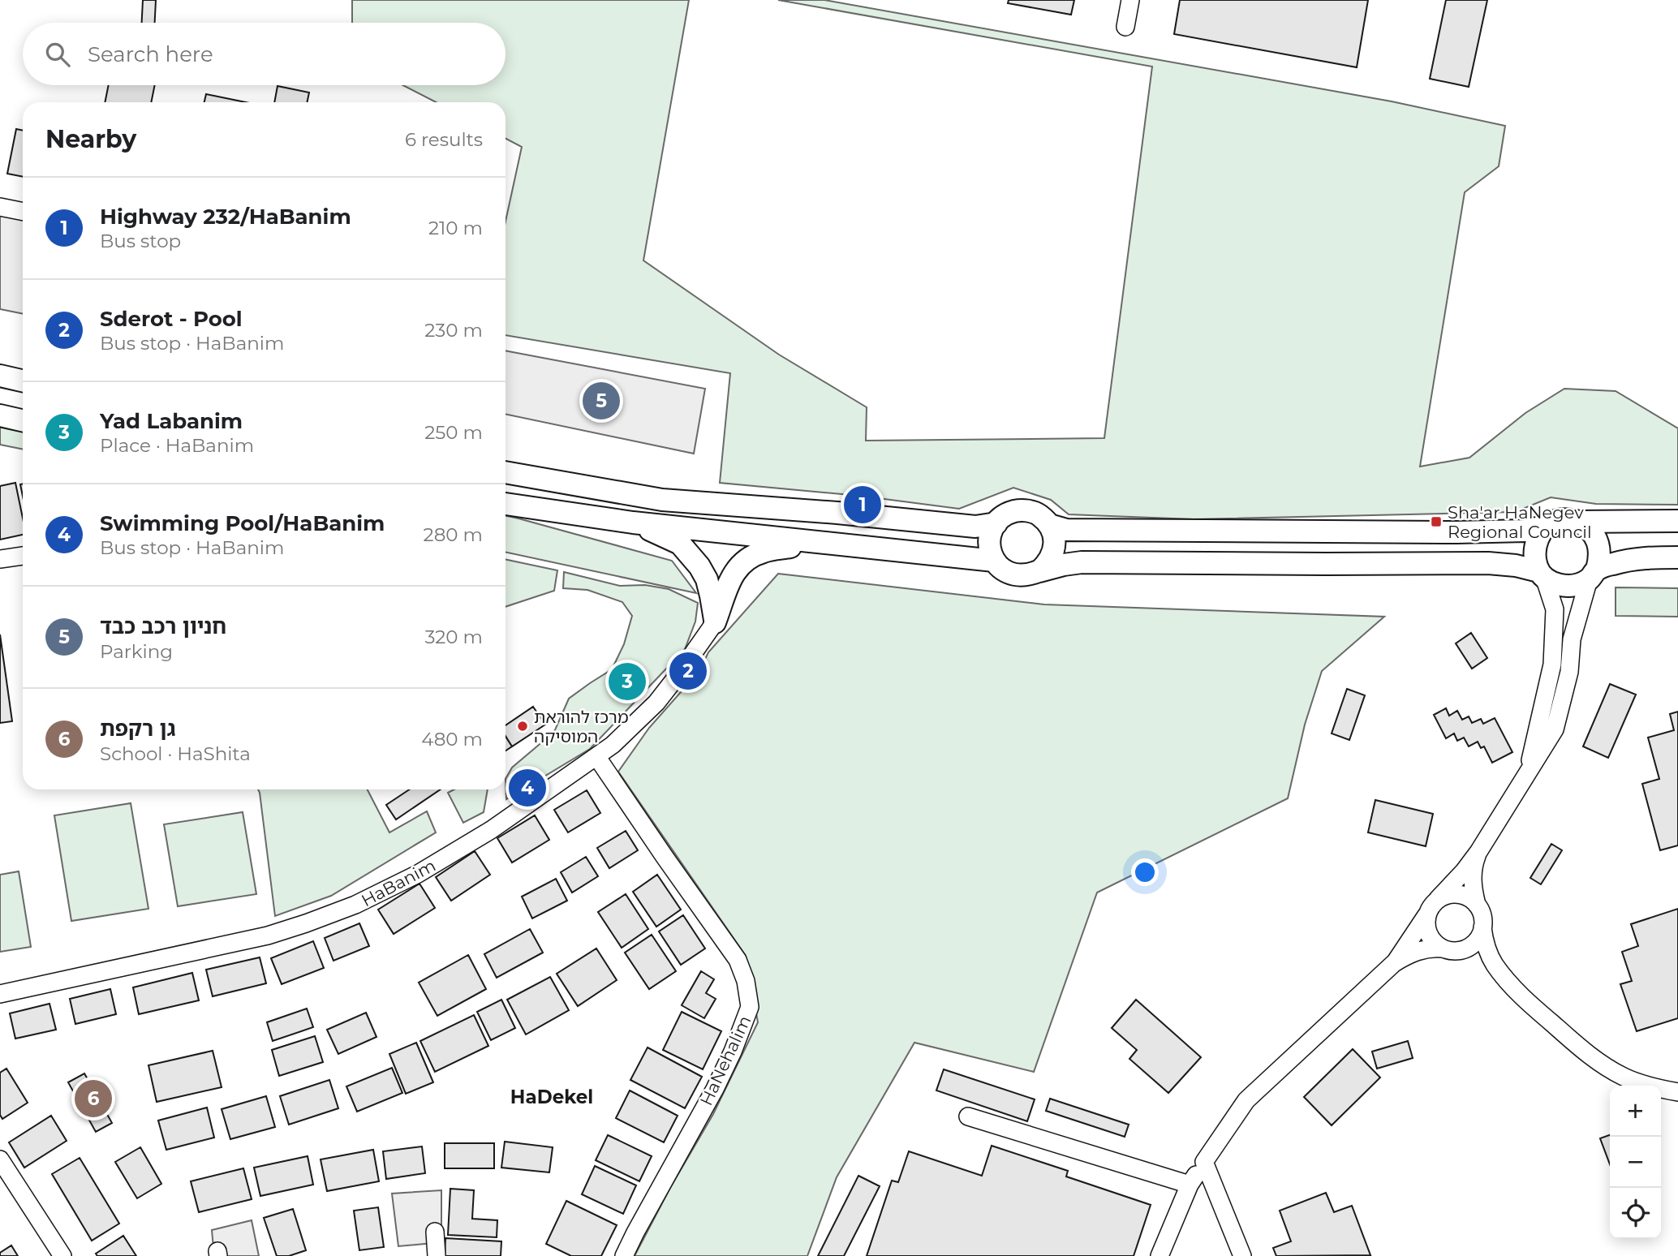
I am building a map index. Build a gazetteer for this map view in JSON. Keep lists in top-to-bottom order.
{
  "streets": {
    "street": ["HaBanim", "HaNehalim"]
  },
  "crossings": [
    ["HaBanim", "HaNehalim"]
  ],
  "districts": ["HaDekel"],
  "places": {
    "transit": ["Sha'ar HaNegev Regional Council"],
    "other": ["מרכז להוראת המוסיקה"]
  },
  "page": {
    "search": "Search here",
    "heading": ["Nearby", "6 results"],
    "list": [
      {
        "mark": "1",
        "name": "Highway 232/HaBanim",
        "note": "Bus stop",
        "value": "210 m"
      },
      {
        "mark": "2",
        "name": "Sderot - Pool",
        "note": "Bus stop · HaBanim",
        "value": "230 m"
      },
      {
        "mark": "3",
        "name": "Yad Labanim",
        "note": "Place · HaBanim",
        "value": "250 m"
      },
      {
        "mark": "4",
        "name": "Swimming Pool/HaBanim",
        "note": "Bus stop · HaBanim",
        "value": "280 m"
      },
      {
        "mark": "5",
        "name": "חניון רכב כבד",
        "note": "Parking",
        "value": "320 m"
      },
      {
        "mark": "6",
        "name": "גן רקפת",
        "note": "School · HaShita",
        "value": "480 m"
      }
    ],
    "pins": [
      "5",
      "1",
      "2",
      "3",
      "4",
      "6"
    ],
    "map_buttons": ["+", "−"]
  }
}
